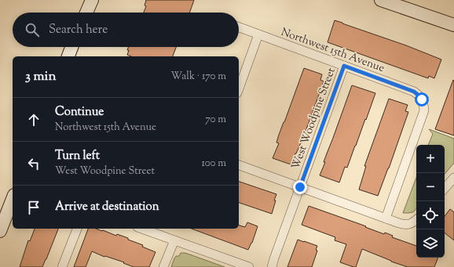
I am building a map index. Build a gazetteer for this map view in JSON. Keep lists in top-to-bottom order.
{
  "streets": {
    "street": ["Northwest 15th Avenue", "West Woodpine Street"]
  },
  "crossings": [
    ["Northwest 15th Avenue", "West Woodpine Street"]
  ],
  "page": {
    "search": "Search here",
    "heading": ["3 min", "Walk · 170 m"],
    "list": [
      ["Continue", "Northwest 15th Avenue", "70 m"],
      ["Turn left", "West Woodpine Street", "100 m"],
      "Arrive at destination"
    ],
    "map_buttons": ["+", "−"]
  }
}
